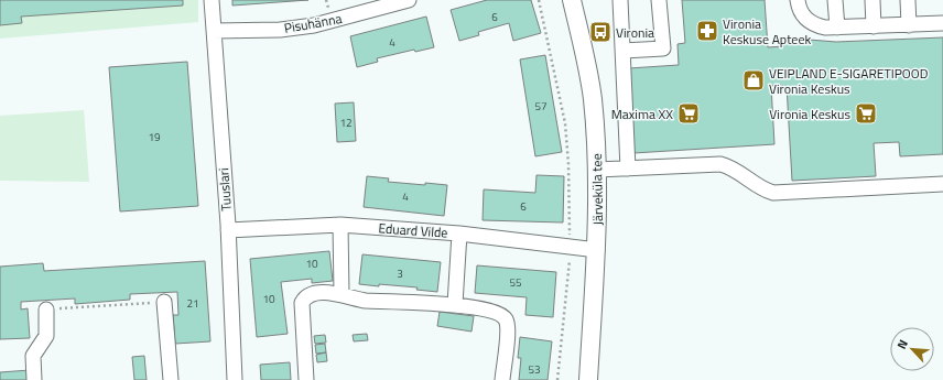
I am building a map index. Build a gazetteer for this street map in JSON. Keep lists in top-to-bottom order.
{
  "streets": {
    "main road": ["Järveküla tee"],
    "street": ["Pisuhänna", "Tuuslari", "Eduard Vilde"]
  },
  "crossings": [
    ["Pisuhänna", "Tuuslari"],
    ["Tuuslari", "Eduard Vilde"],
    ["Järveküla tee", "Eduard Vilde"]
  ],
  "places": {
    "pharmacy": ["Vironia Keskuse Apteek"],
    "bus stop": ["Vironia"],
    "shop": ["VEIPLAND E-SIGARETIPOOD Vironia Keskus"],
    "supermarket": ["Maxima XX", "Vironia Keskus"]
  },
  "house_numbers": [
    "6",
    "4",
    "57",
    "12",
    "19",
    "4",
    "6",
    "10",
    "3",
    "55",
    "10",
    "21",
    "53"
  ],
  "north": "top left"
}
